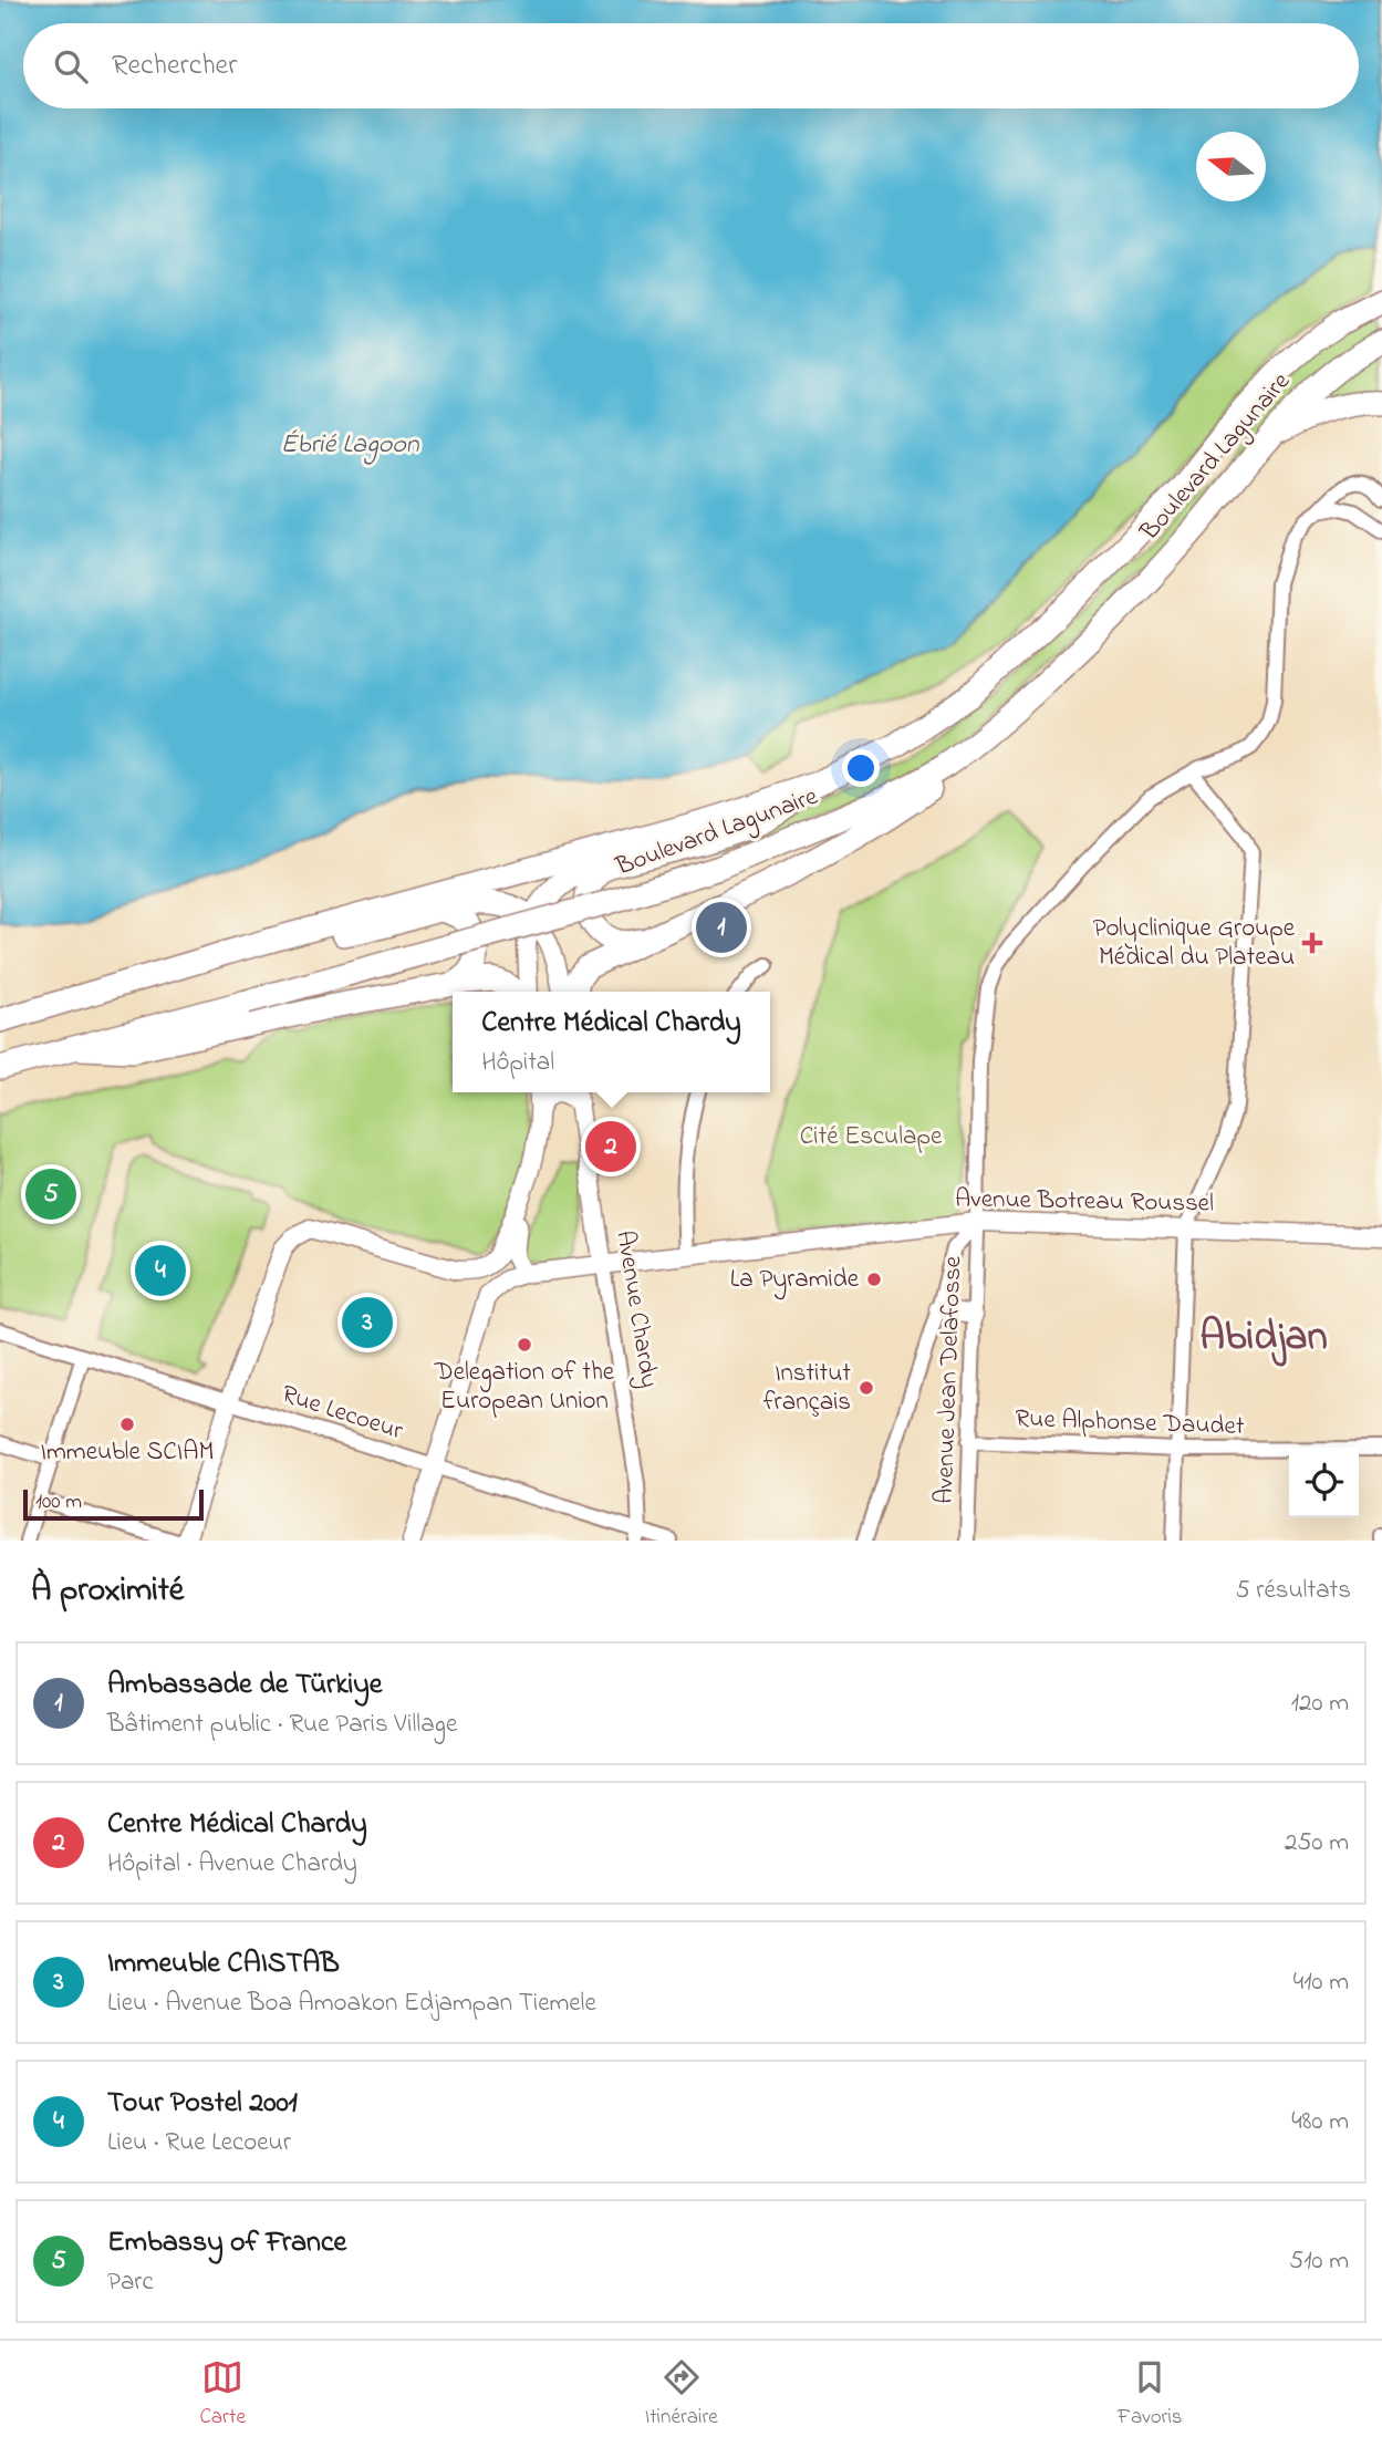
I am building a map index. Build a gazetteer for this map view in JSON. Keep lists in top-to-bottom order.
{
  "streets": {
    "highway": ["Boulevard Lagunaire"],
    "street": [
      "Avenue Botreau Roussel",
      "Avenue Chardy",
      "Avenue Jean Delafosse",
      "Rue Lecoeur",
      "Rue Alphonse Daudet"
    ]
  },
  "crossings": [
    ["Avenue Botreau Roussel", "Avenue Chardy"],
    ["Avenue Botreau Roussel", "Avenue Jean Delafosse"],
    ["Avenue Chardy", "Rue Lecoeur"],
    ["Avenue Jean Delafosse", "Rue Alphonse Daudet"]
  ],
  "districts": ["Abidjan"],
  "water": ["Ébrié Lagoon"],
  "parks": ["Cité Esculape"],
  "places": {
    "health": ["Polyclinique Groupe Médical du Plateau"],
    "other": [
      "La Pyramide",
      "Delegation of the European Union",
      "Institut français",
      "Immeuble SCIAM"
    ]
  },
  "scale_bar": "100 m",
  "north": "left",
  "page": {
    "search": "Rechercher",
    "pins": [
      "1",
      "2",
      "5",
      "4",
      "3"
    ],
    "popup": ["Centre Médical Chardy", "Hôpital"],
    "scale": "100 m",
    "heading": ["À proximité", "5 résultats"],
    "list": [
      {
        "mark": "1",
        "name": "Ambassade de Türkiye",
        "note": "Bâtiment public · Rue Paris Village",
        "value": "120 m"
      },
      {
        "mark": "2",
        "name": "Centre Médical Chardy",
        "note": "Hôpital · Avenue Chardy",
        "value": "250 m"
      },
      {
        "mark": "3",
        "name": "Immeuble CAISTAB",
        "note": "Lieu · Avenue Boa Amoakon Edjampan Tiemele",
        "value": "410 m"
      },
      {
        "mark": "4",
        "name": "Tour Postel 2001",
        "note": "Lieu · Rue Lecoeur",
        "value": "480 m"
      },
      {
        "mark": "5",
        "name": "Embassy of France",
        "note": "Parc",
        "value": "510 m"
      }
    ],
    "nav": ["Carte", "Itinéraire", "Favoris"]
  }
}
